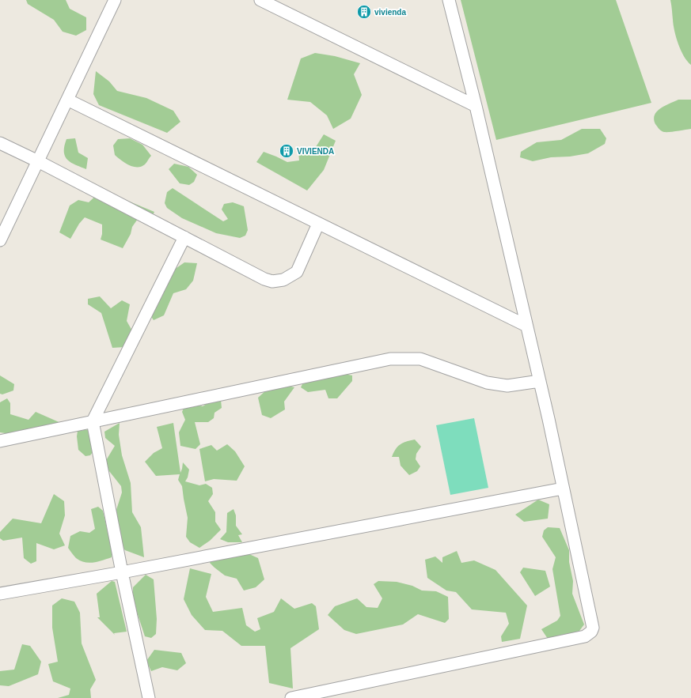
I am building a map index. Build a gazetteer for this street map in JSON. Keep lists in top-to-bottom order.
{
  "places": {
    "building": ["vivienda", "VIVIENDA"]
  }
}
